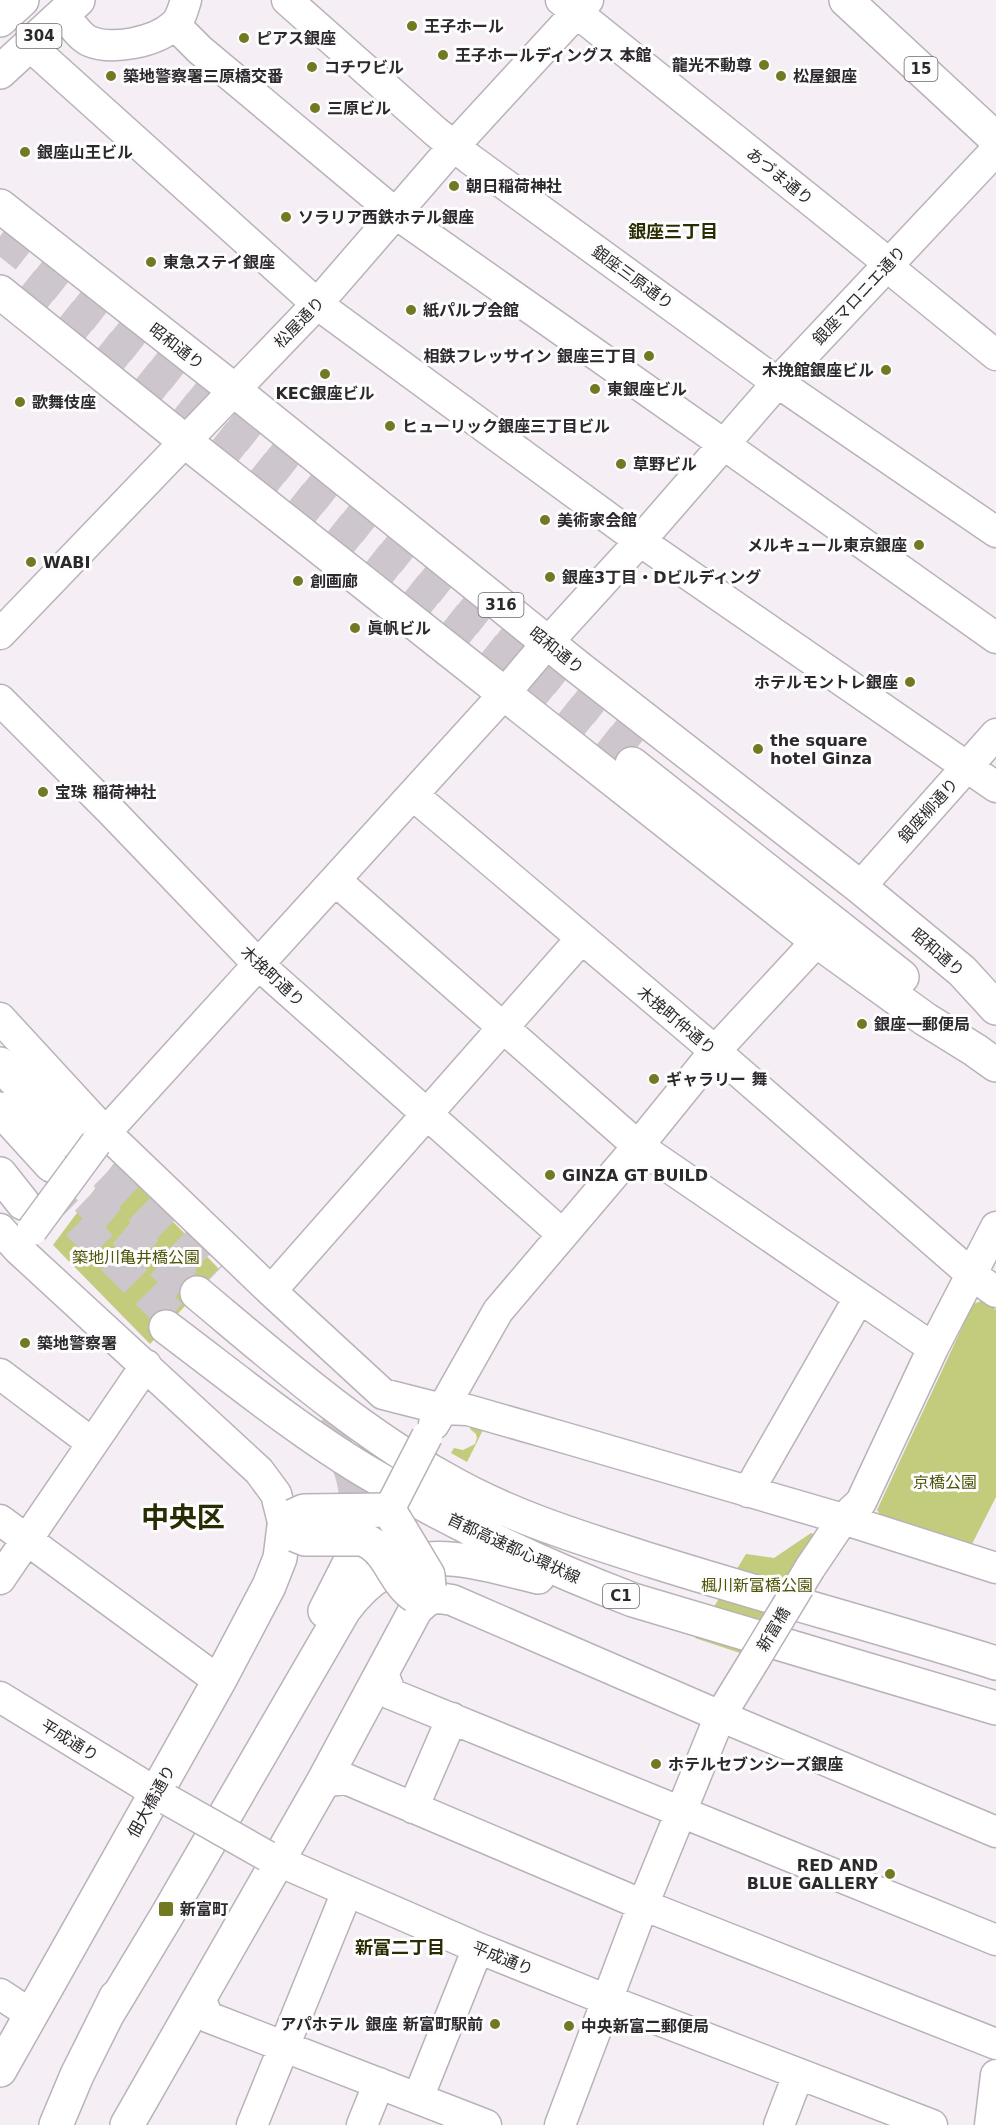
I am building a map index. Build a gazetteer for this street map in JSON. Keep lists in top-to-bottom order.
{
  "streets": {
    "main road": [
      "304",
      "15",
      "昭和通り",
      "316",
      "首都高速都心環状線",
      "C1",
      "佃大橋通り"
    ],
    "street": [
      "あづま通り",
      "銀座三原通り",
      "銀座マロニエ通り",
      "松屋通り",
      "銀座柳通り",
      "木挽町通り",
      "木挽町仲通り",
      "新富橋",
      "平成通り"
    ]
  },
  "crossings": [
    ["あづま通り", "銀座マロニエ通り"],
    ["あづま通り", "松屋通り"],
    ["銀座三原通り", "銀座マロニエ通り"],
    ["銀座三原通り", "松屋通り"],
    ["銀座マロニエ通り", "昭和通り"],
    ["銀座マロニエ通り", "木挽町通り"],
    ["銀座マロニエ通り", "木挽町仲通り"],
    ["松屋通り", "昭和通り"],
    ["昭和通り", "銀座柳通り"],
    ["木挽町仲通り", "新富橋"],
    ["新富橋", "平成通り"],
    ["平成通り", "佃大橋通り"]
  ],
  "districts": ["銀座三丁目", "中央区", "新富二丁目"],
  "parks": ["築地川亀井橋公園", "京橋公園", "楓川新富橋公園"],
  "places": {
    "other": [
      "王子ホール",
      "ピアス銀座",
      "王子ホールディングス 本館",
      "龍光不動尊",
      "コチワビル",
      "築地警察署三原橋交番",
      "松屋銀座",
      "三原ビル",
      "銀座山王ビル",
      "朝日稲荷神社",
      "ソラリア西鉄ホテル銀座",
      "東急ステイ銀座",
      "紙パルプ会館",
      "相鉄フレッサイン 銀座三丁目",
      "木挽館銀座ビル",
      "KEC銀座ビル",
      "東銀座ビル",
      "歌舞伎座",
      "ヒューリック銀座三丁目ビル",
      "草野ビル",
      "美術家会館",
      "メルキュール東京銀座",
      "WABI",
      "銀座3丁目・Dビルディング",
      "創画廊",
      "眞帆ビル",
      "ホテルモントレ銀座",
      "the square hotel Ginza",
      "宝珠 稲荷神社",
      "銀座一郵便局",
      "ギャラリー 舞",
      "GINZA GT BUILD",
      "築地警察署",
      "ホテルセブンシーズ銀座",
      "RED AND BLUE GALLERY",
      "アパホテル 銀座 新富町駅前",
      "中央新富二郵便局"
    ],
    "transit": ["新富町"]
  }
}
